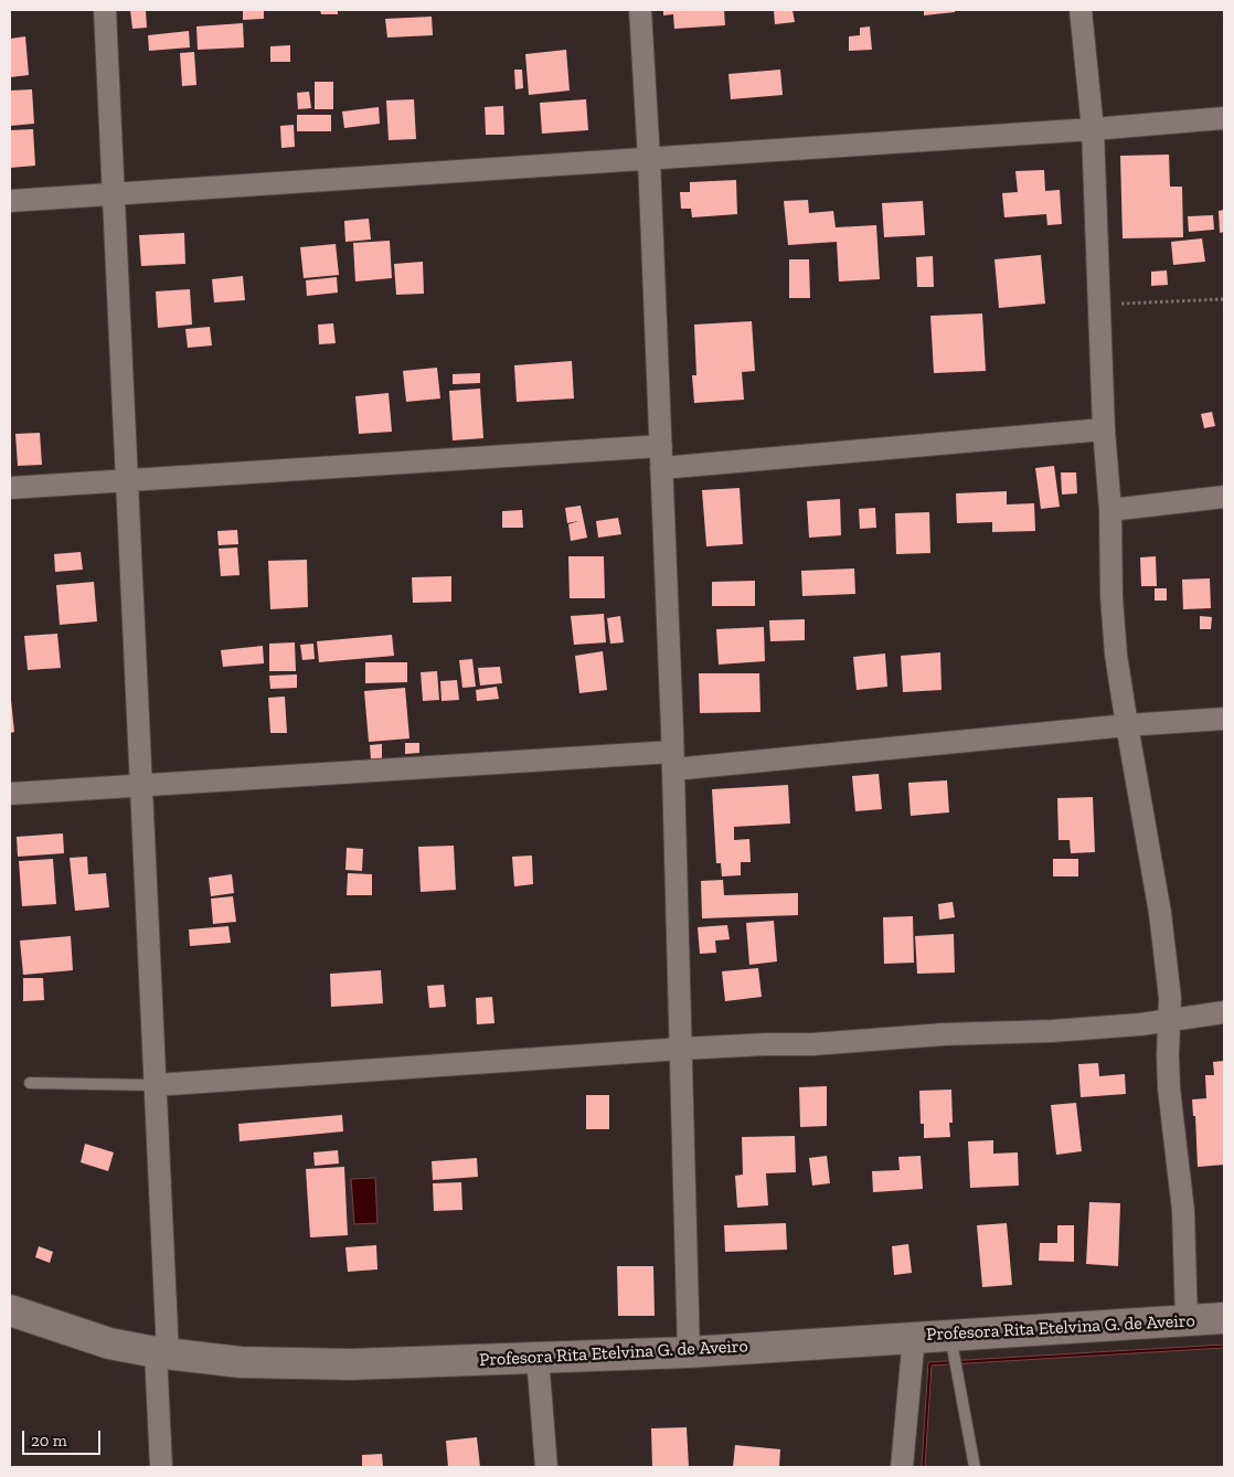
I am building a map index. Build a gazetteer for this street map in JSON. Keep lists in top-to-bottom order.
{
  "streets": {
    "street": ["Profesora Rita Etelvina G. de Aveiro"]
  },
  "scale_bar": "20 m"
}
